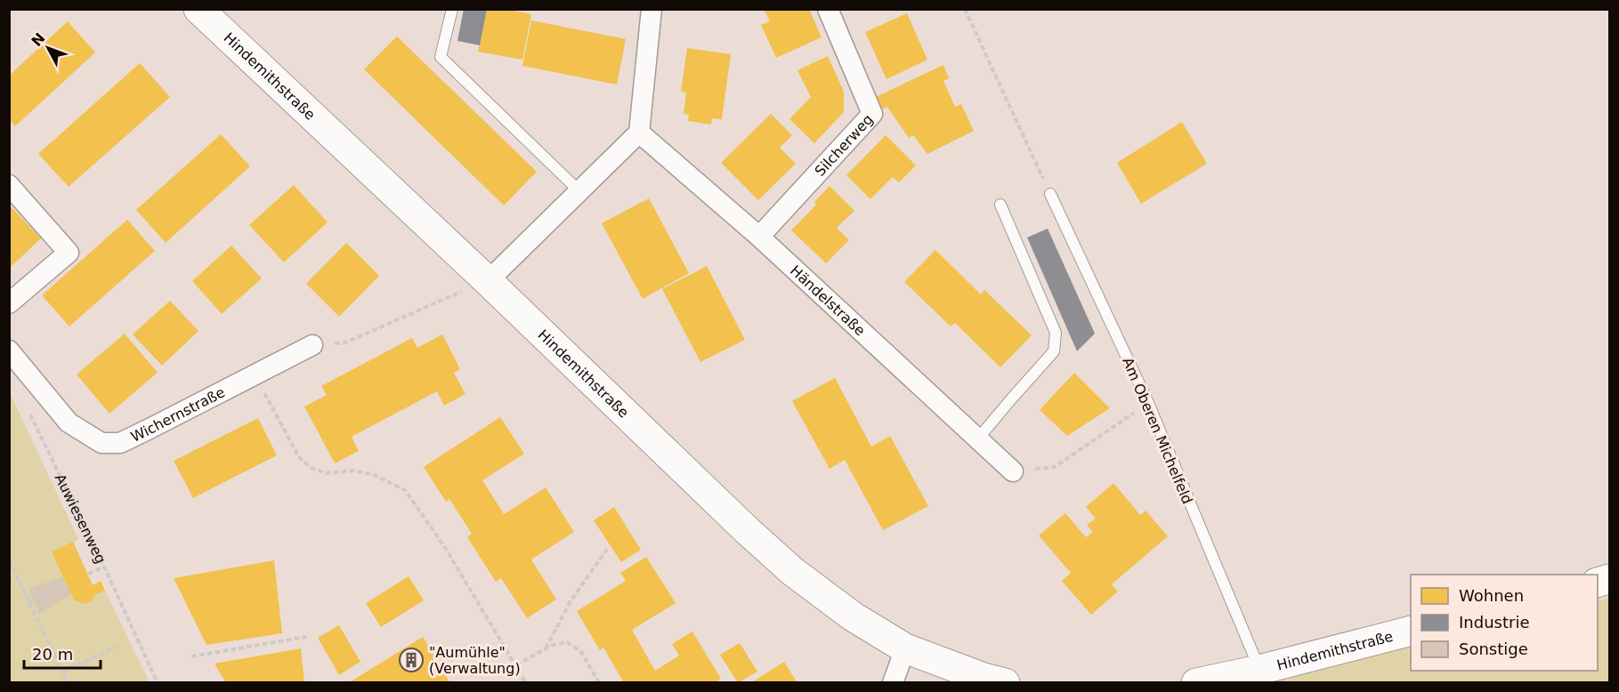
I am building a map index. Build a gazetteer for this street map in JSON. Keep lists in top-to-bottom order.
{
  "streets": {
    "street": [
      "Hindemithstraße",
      "Silcherweg",
      "Händelstraße",
      "Wichernstraße"
    ],
    "lane": ["Am Oberen Michelfeld"],
    "path": ["Auwiesenweg"]
  },
  "crossings": [
    ["Hindemithstraße", "Am Oberen Michelfeld"],
    ["Silcherweg", "Händelstraße"]
  ],
  "places": {
    "building": ["\"Aumühle\" (Verwaltung)"]
  },
  "legend": ["Wohnen", "Industrie", "Sonstige"],
  "scale_bar": "20 m",
  "north": "top left"
}
